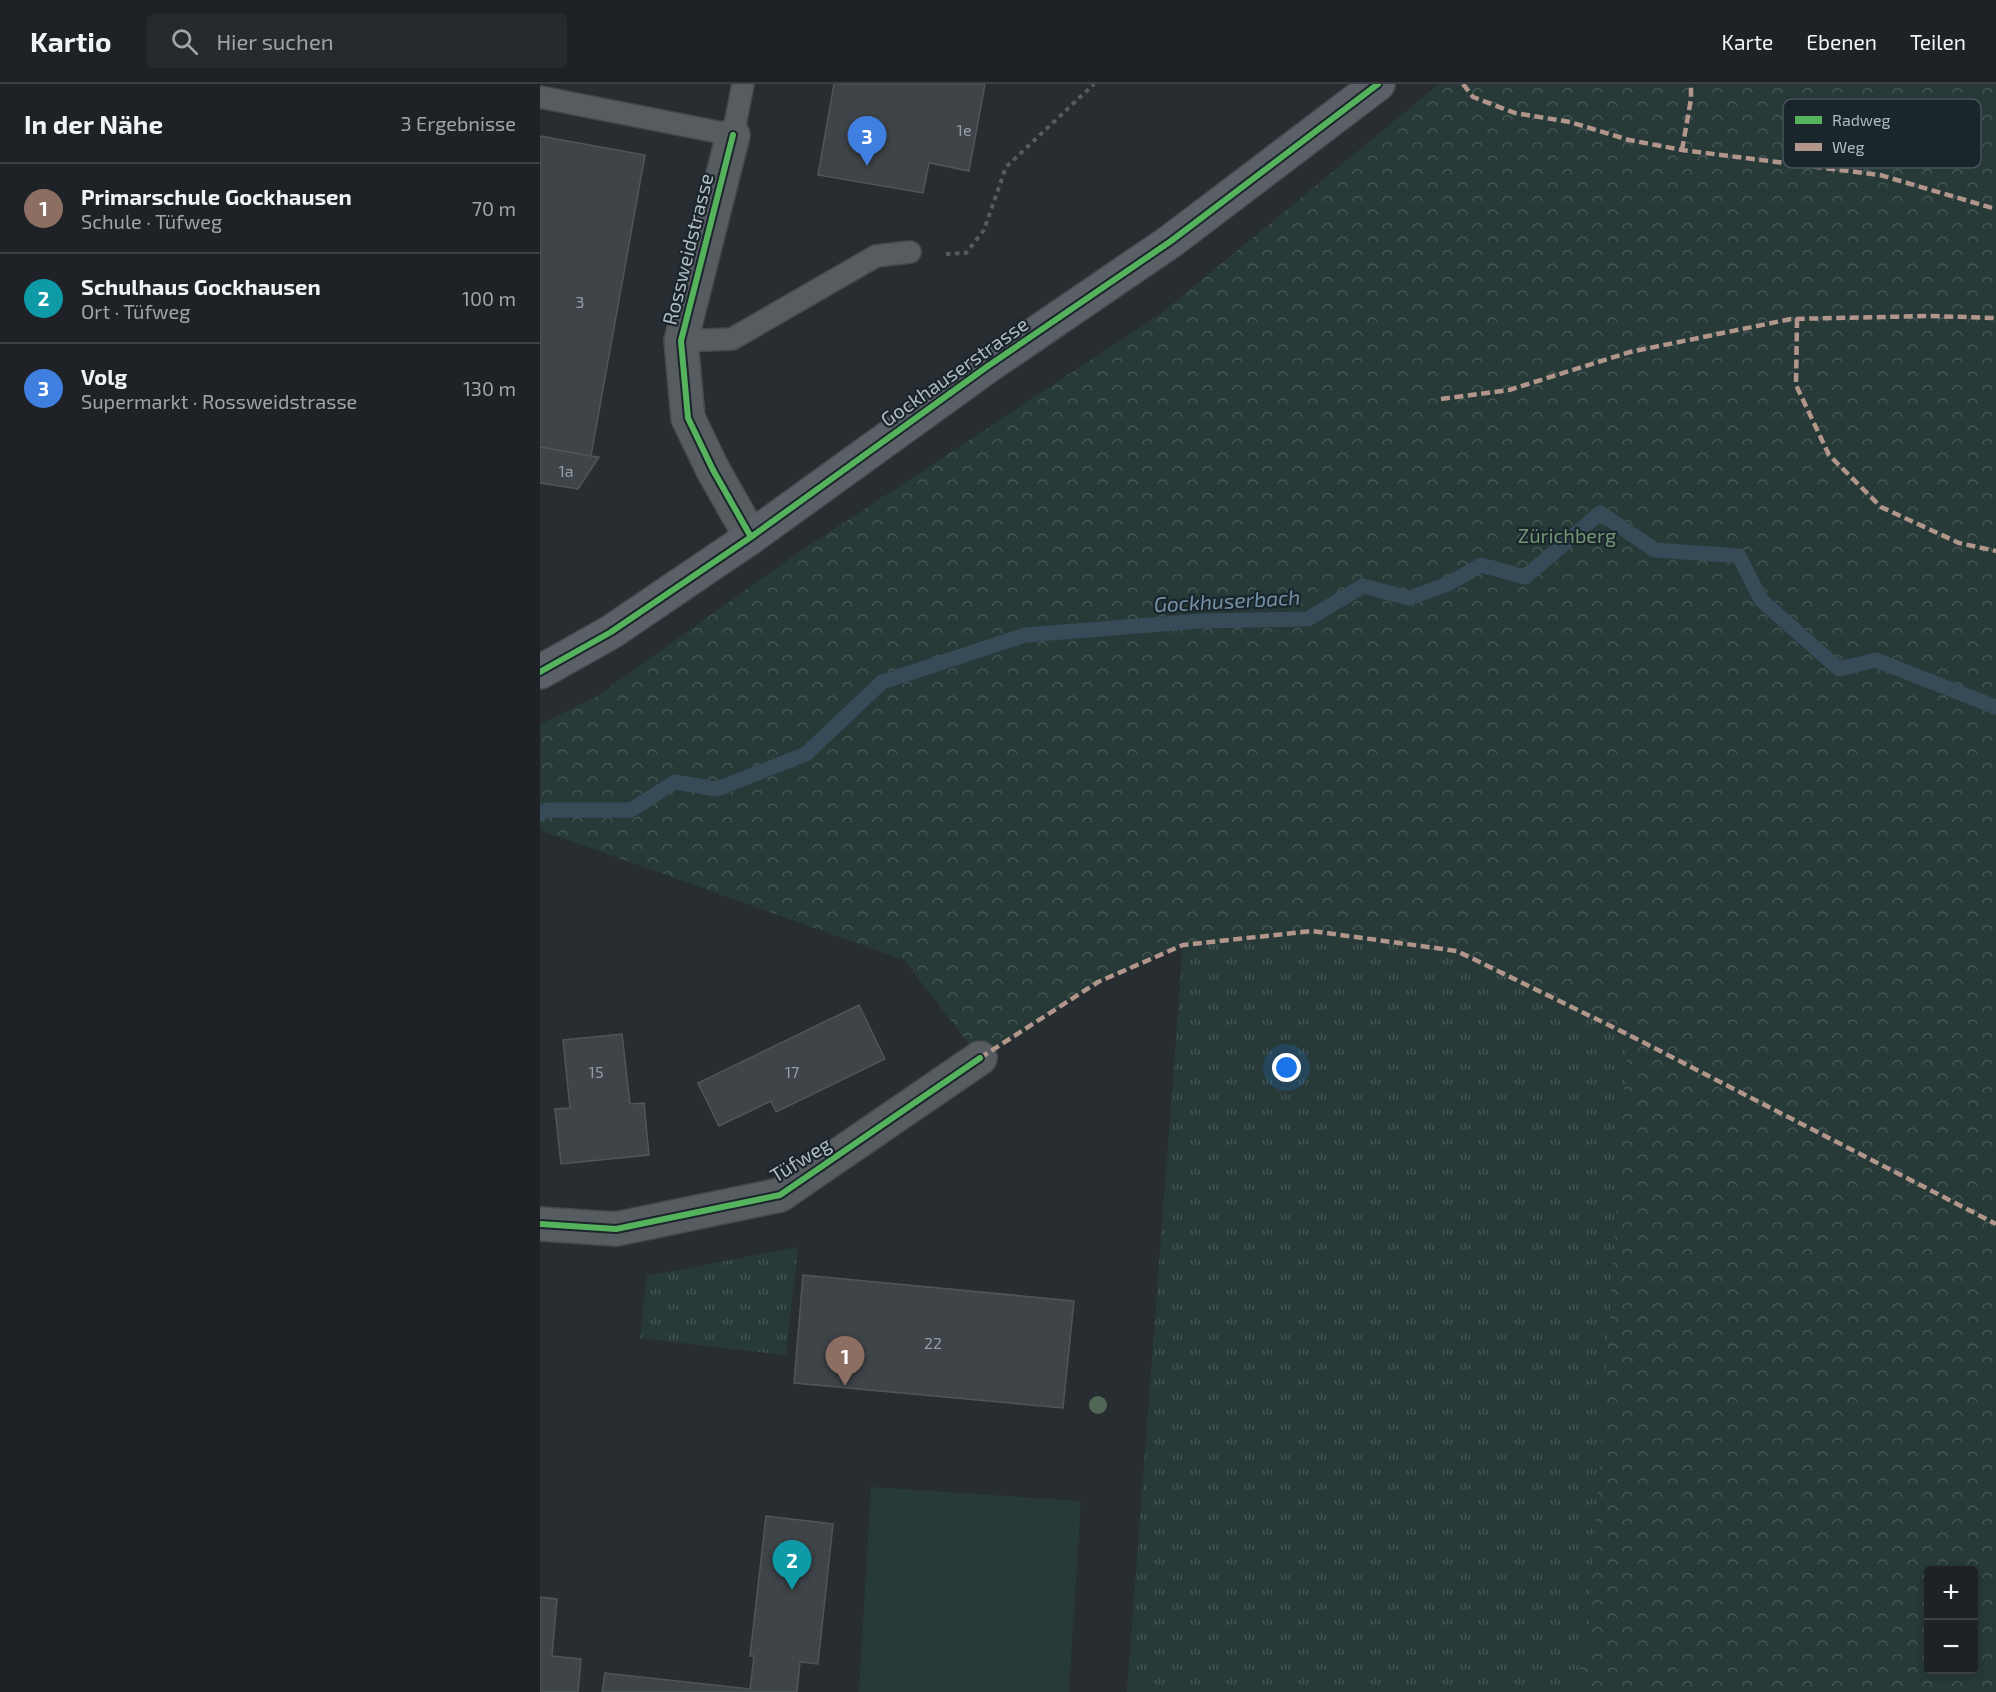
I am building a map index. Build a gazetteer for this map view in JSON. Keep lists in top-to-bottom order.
{
  "streets": {
    "main road": ["Gockhauserstrasse"],
    "street": ["Rossweidstrasse", "Tüfweg"]
  },
  "crossings": [
    ["Rossweidstrasse", "Gockhauserstrasse"]
  ],
  "water": ["Gockhuserbach"],
  "parks": ["Zürichberg"],
  "house_numbers": [
    "1e",
    "3",
    "1a",
    "15",
    "17",
    "22"
  ],
  "legend": ["Radweg", "Weg"],
  "page": {
    "header": "Kartio",
    "search": "Hier suchen",
    "nav": ["Karte", "Ebenen", "Teilen"],
    "heading": ["In der Nähe", "3 Ergebnisse"],
    "pins": ["3", "1", "2"],
    "list": [
      {
        "mark": "1",
        "name": "Primarschule Gockhausen",
        "note": "Schule · Tüfweg",
        "value": "70 m"
      },
      {
        "mark": "2",
        "name": "Schulhaus Gockhausen",
        "note": "Ort · Tüfweg",
        "value": "100 m"
      },
      {
        "mark": "3",
        "name": "Volg",
        "note": "Supermarkt · Rossweidstrasse",
        "value": "130 m"
      }
    ],
    "map_buttons": ["+", "−"]
  }
}
